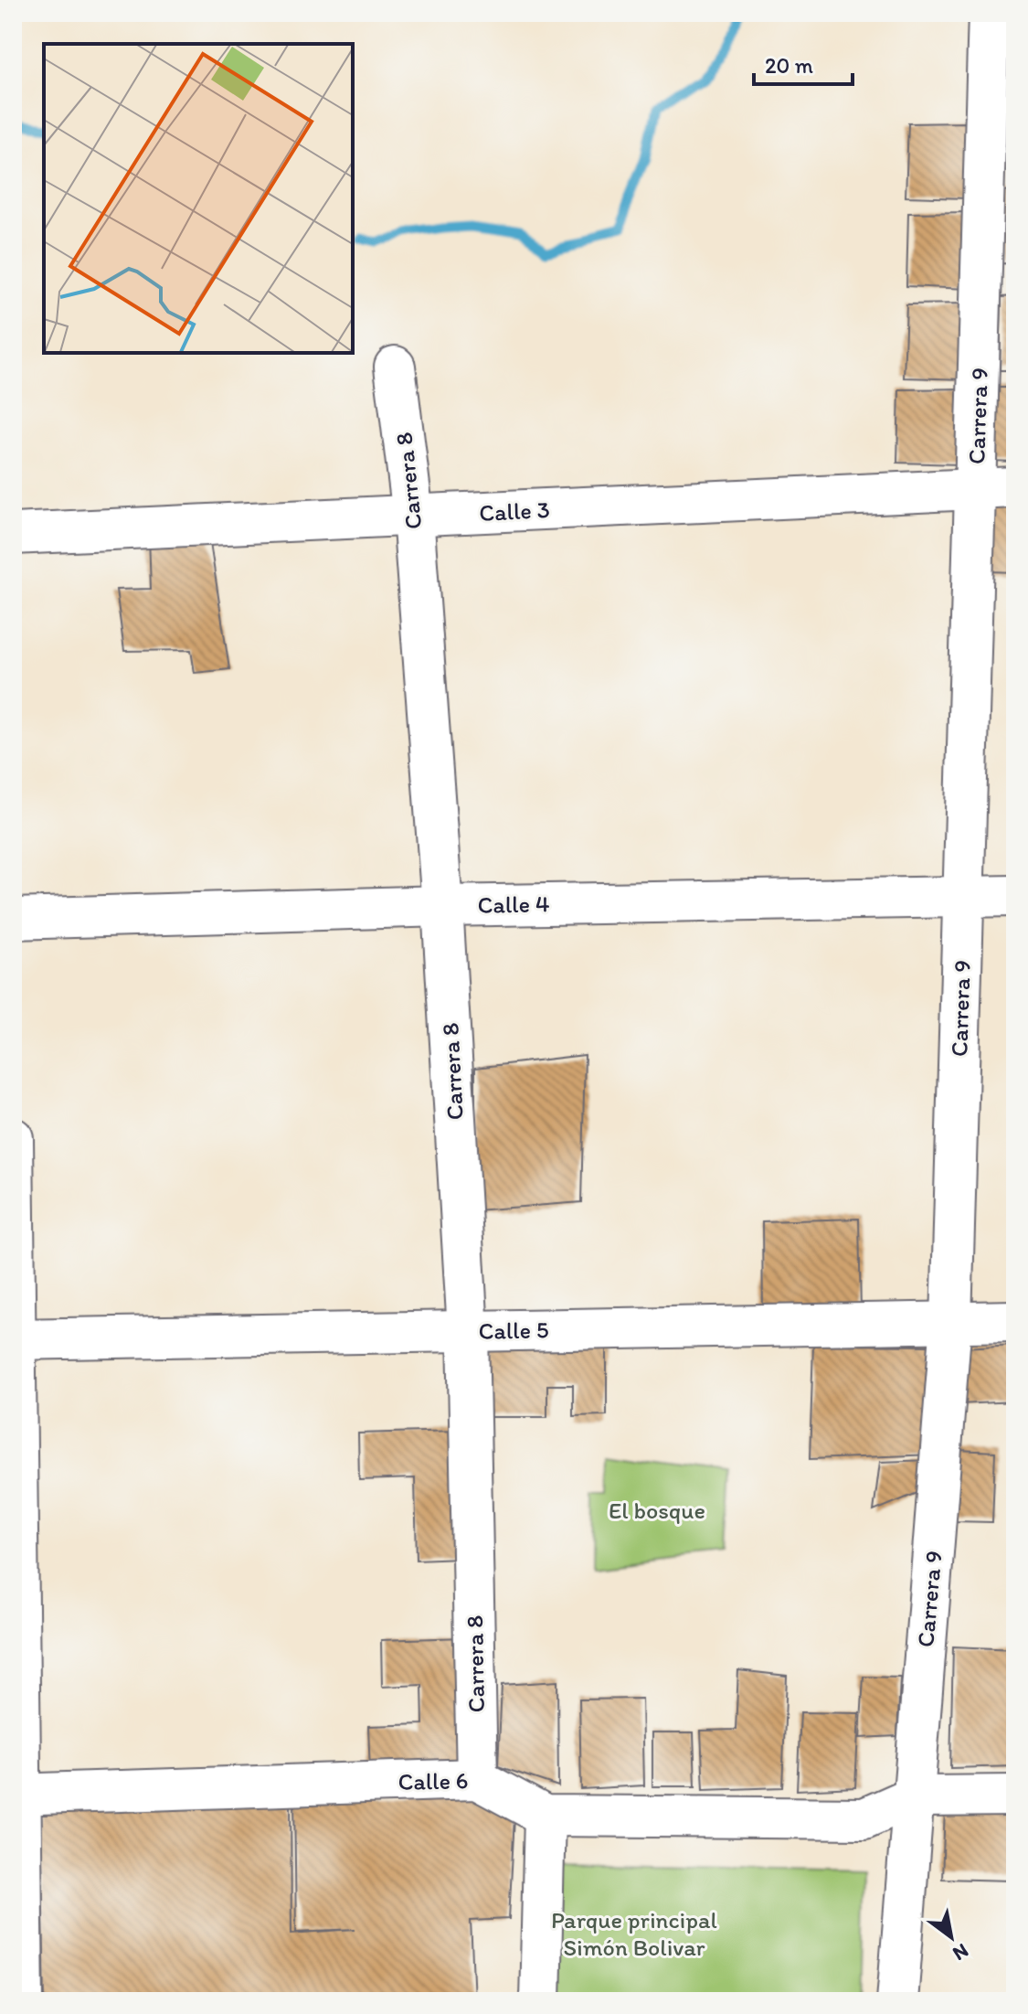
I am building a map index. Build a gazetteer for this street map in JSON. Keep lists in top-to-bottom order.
{
  "streets": {
    "street": [
      "Carrera 9",
      "Carrera 8",
      "Calle 3",
      "Calle 4",
      "Calle 5",
      "Calle 6"
    ]
  },
  "crossings": [
    ["Carrera 9", "Calle 3"],
    ["Carrera 9", "Calle 4"],
    ["Carrera 9", "Calle 5"],
    ["Carrera 9", "Calle 6"],
    ["Carrera 8", "Calle 3"],
    ["Carrera 8", "Calle 4"],
    ["Carrera 8", "Calle 5"],
    ["Carrera 8", "Calle 6"]
  ],
  "parks": ["El bosque", "Parque principal Simón Bolivar"],
  "scale_bar": "20 m",
  "north": "bottom right"
}
